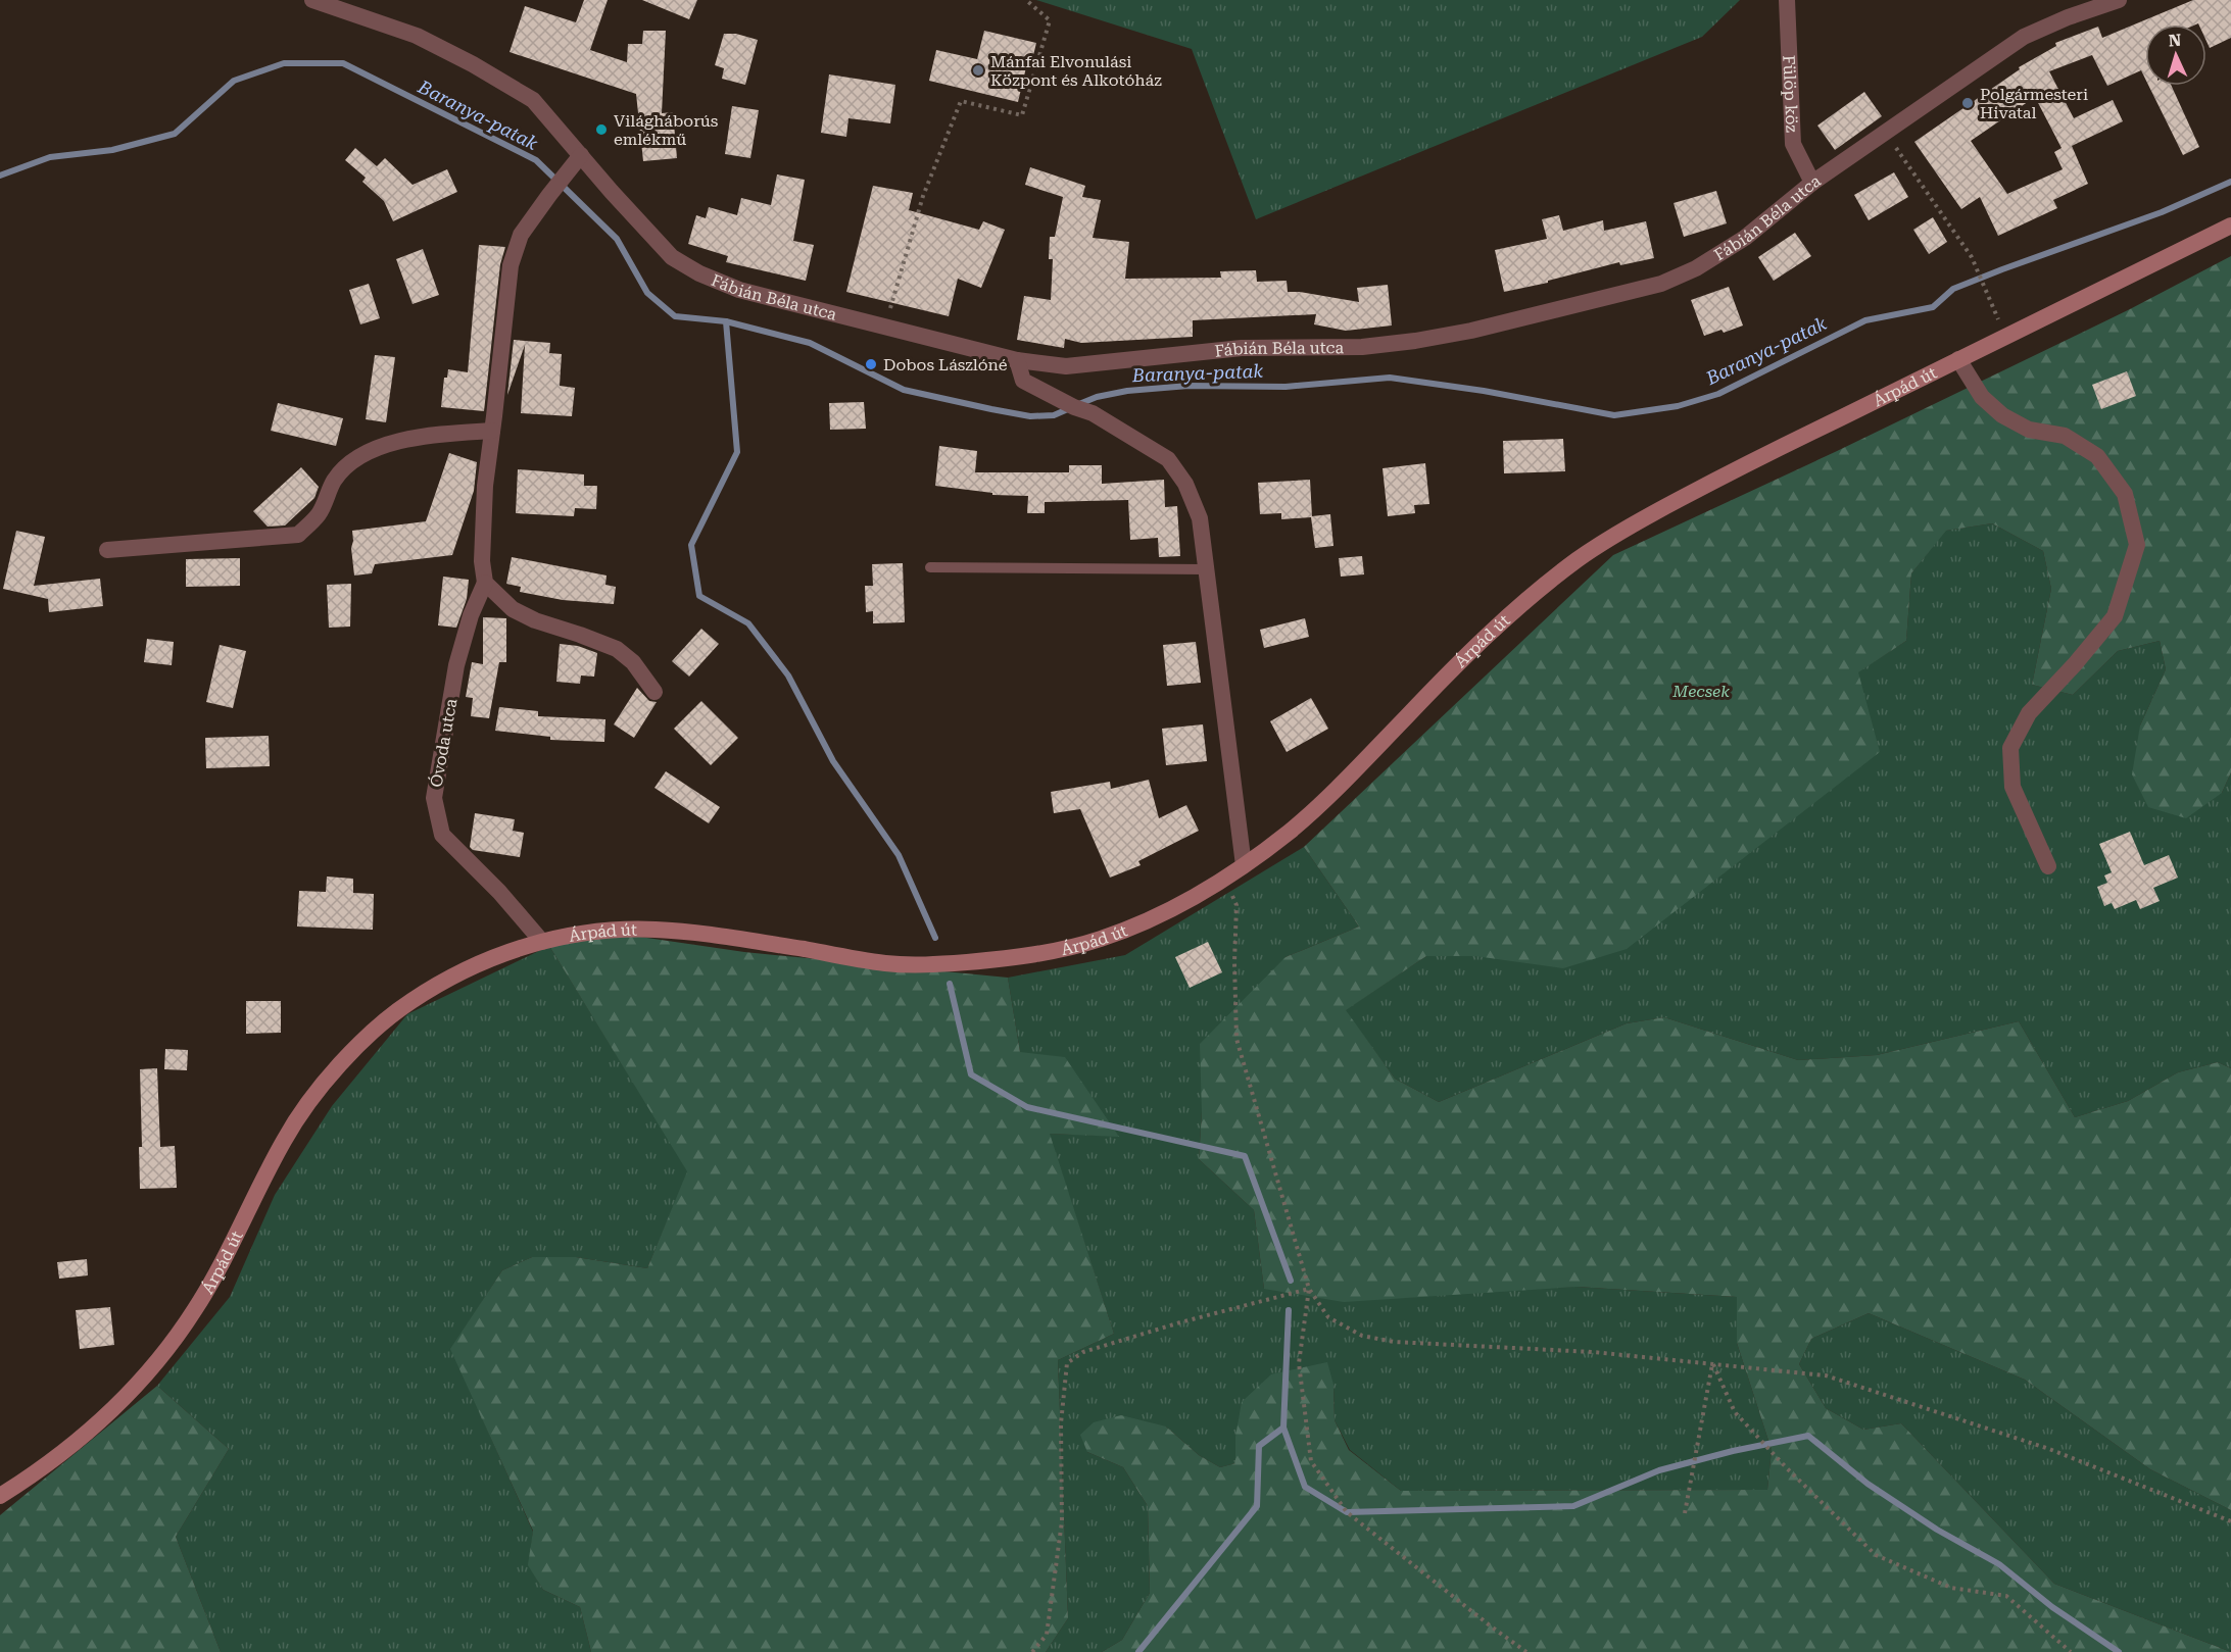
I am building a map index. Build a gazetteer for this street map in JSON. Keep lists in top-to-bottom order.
{
  "streets": {
    "main road": ["Árpád út"],
    "street": ["Fülöp köz", "Fábián Béla utca", "Óvoda utca"]
  },
  "crossings": [
    ["Fülöp köz", "Fábián Béla utca"],
    ["Fábián Béla utca", "Óvoda utca"],
    ["Árpád út", "Óvoda utca"]
  ],
  "water": ["Baranya-patak"],
  "parks": ["Mecsek"],
  "places": [
    "Mánfai Elvonulási Központ és Alkotóház",
    "Polgármesteri Hivatal",
    "Világháborús emlékmű",
    "Dobos Lászlóné"
  ],
  "north": "top"
}
